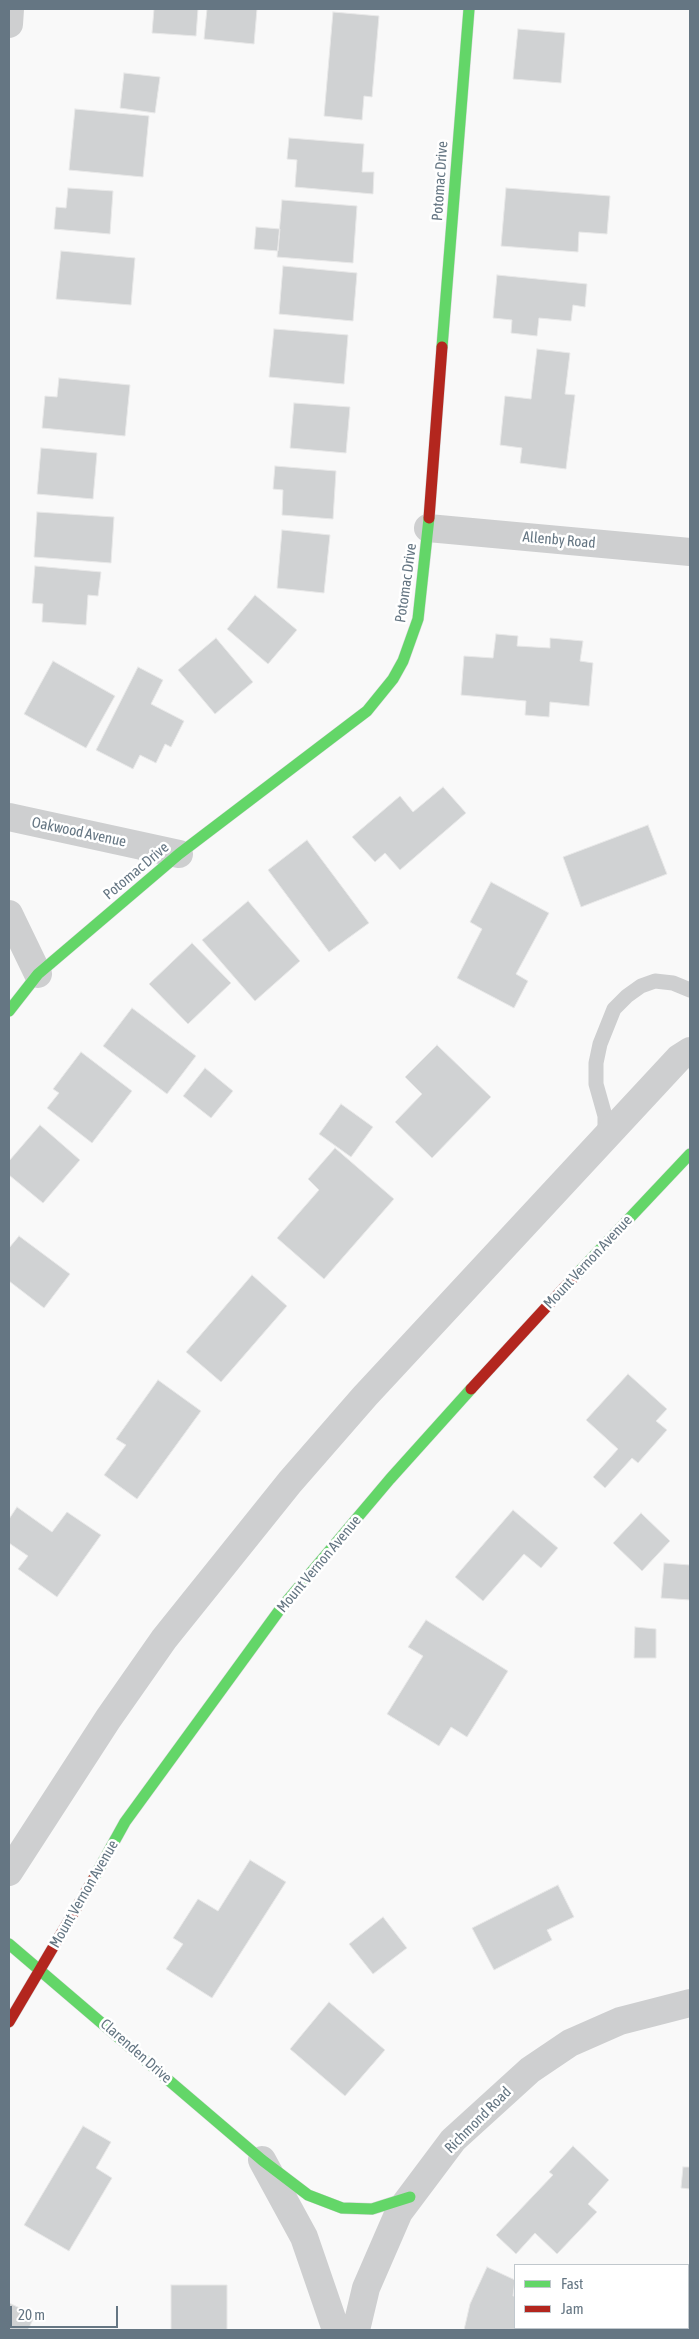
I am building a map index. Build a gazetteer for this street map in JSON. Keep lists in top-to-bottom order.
{
  "streets": {
    "street": [
      "Potomac Drive",
      "Allenby Road",
      "Oakwood Avenue",
      "Mount Vernon Avenue",
      "Clarenden Drive",
      "Richmond Road"
    ]
  },
  "crossings": [
    ["Potomac Drive", "Allenby Road"],
    ["Potomac Drive", "Oakwood Avenue"],
    ["Mount Vernon Avenue", "Clarenden Drive"],
    ["Clarenden Drive", "Richmond Road"]
  ],
  "legend": ["Fast", "Jam"],
  "scale_bar": "20 m"
}
